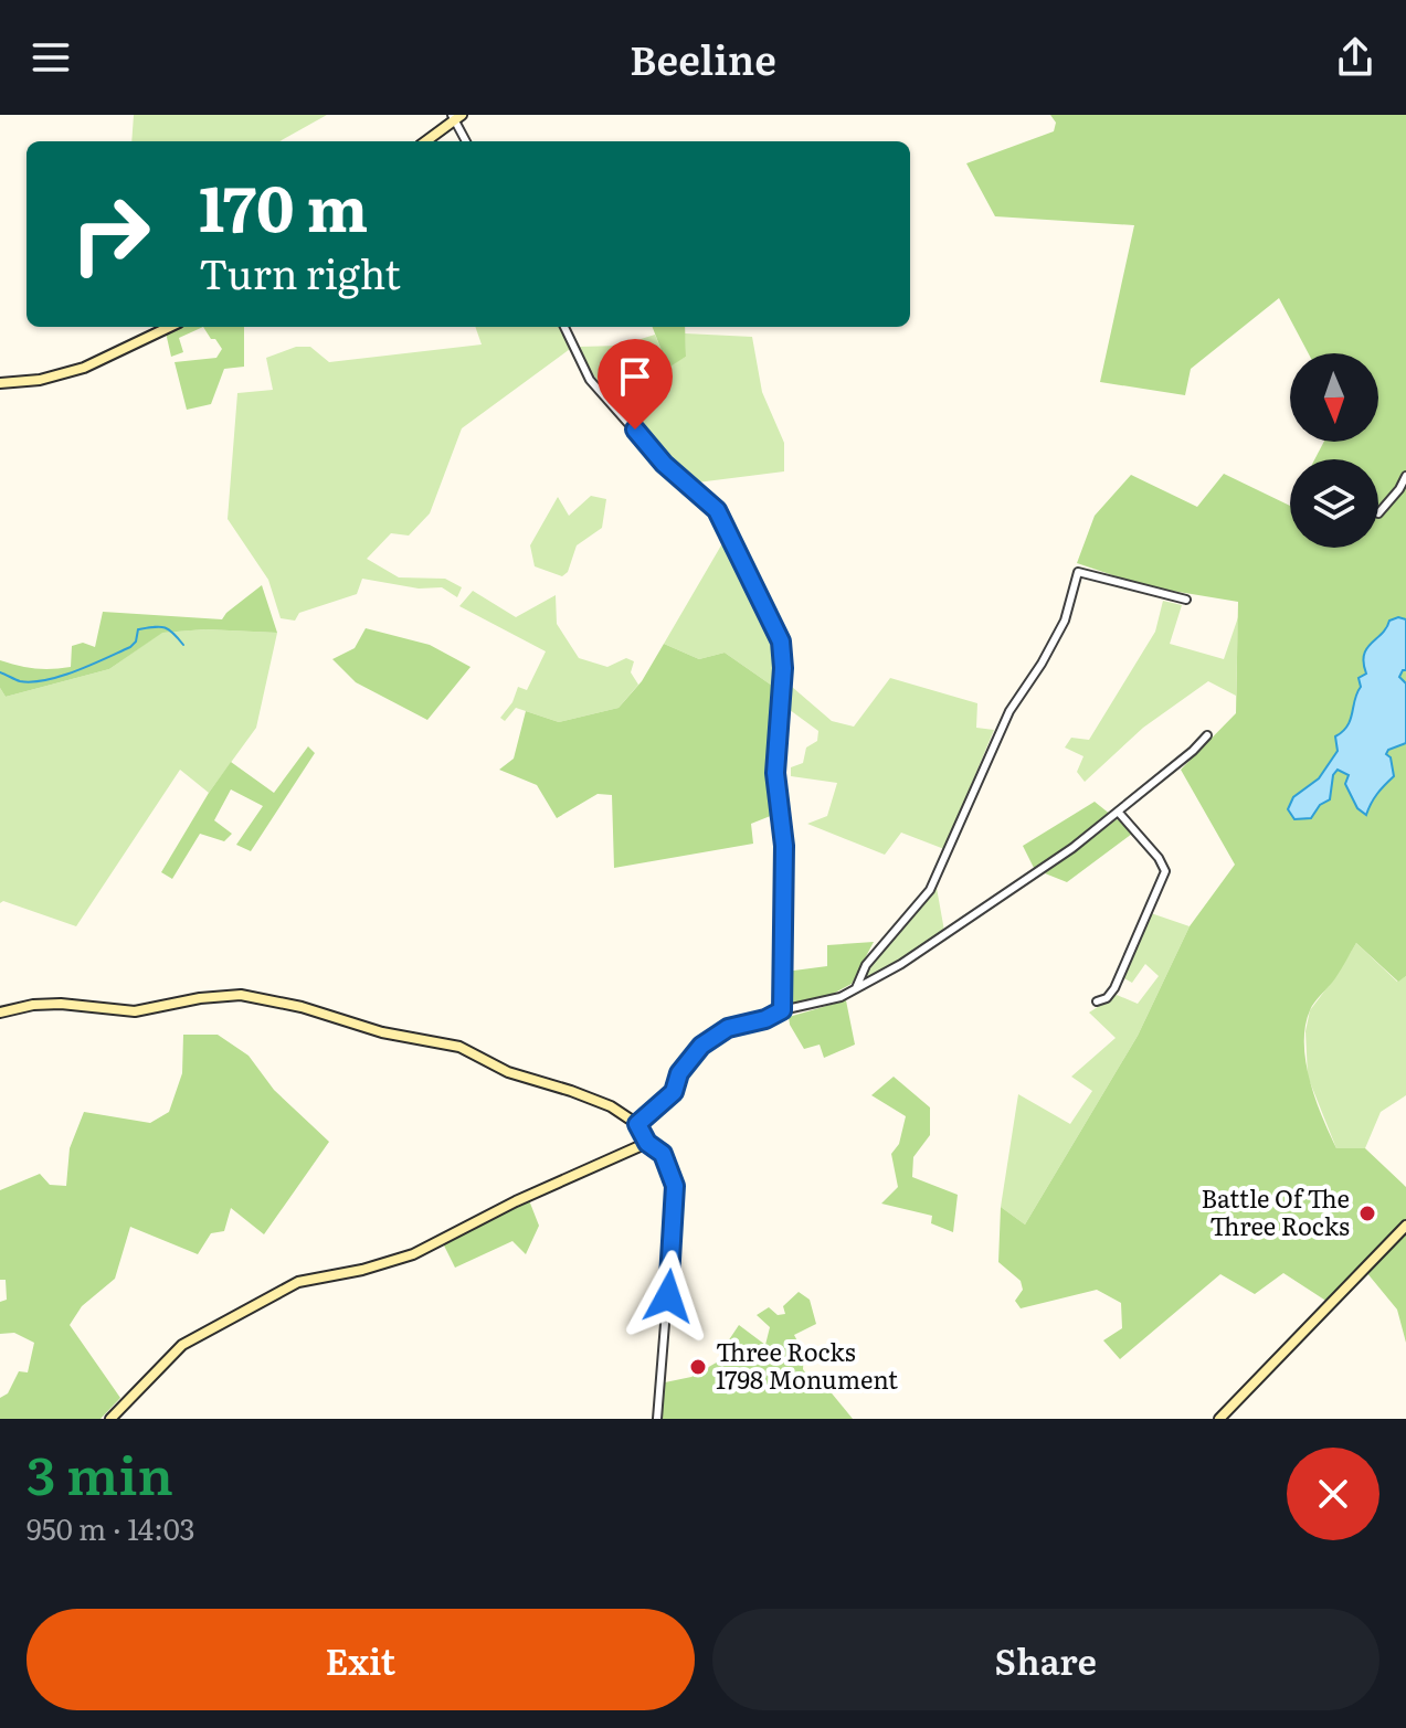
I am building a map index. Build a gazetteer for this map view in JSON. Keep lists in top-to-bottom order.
{
  "places": ["Battle Of The Three Rocks", "Three Rocks 1798 Monument"],
  "north": "bottom",
  "page": {
    "header": "Beeline",
    "turn": ["170 m", "Turn right"],
    "heading": ["3 min", "950 m · 14:03"],
    "buttons": ["Exit", "Share"]
  }
}
